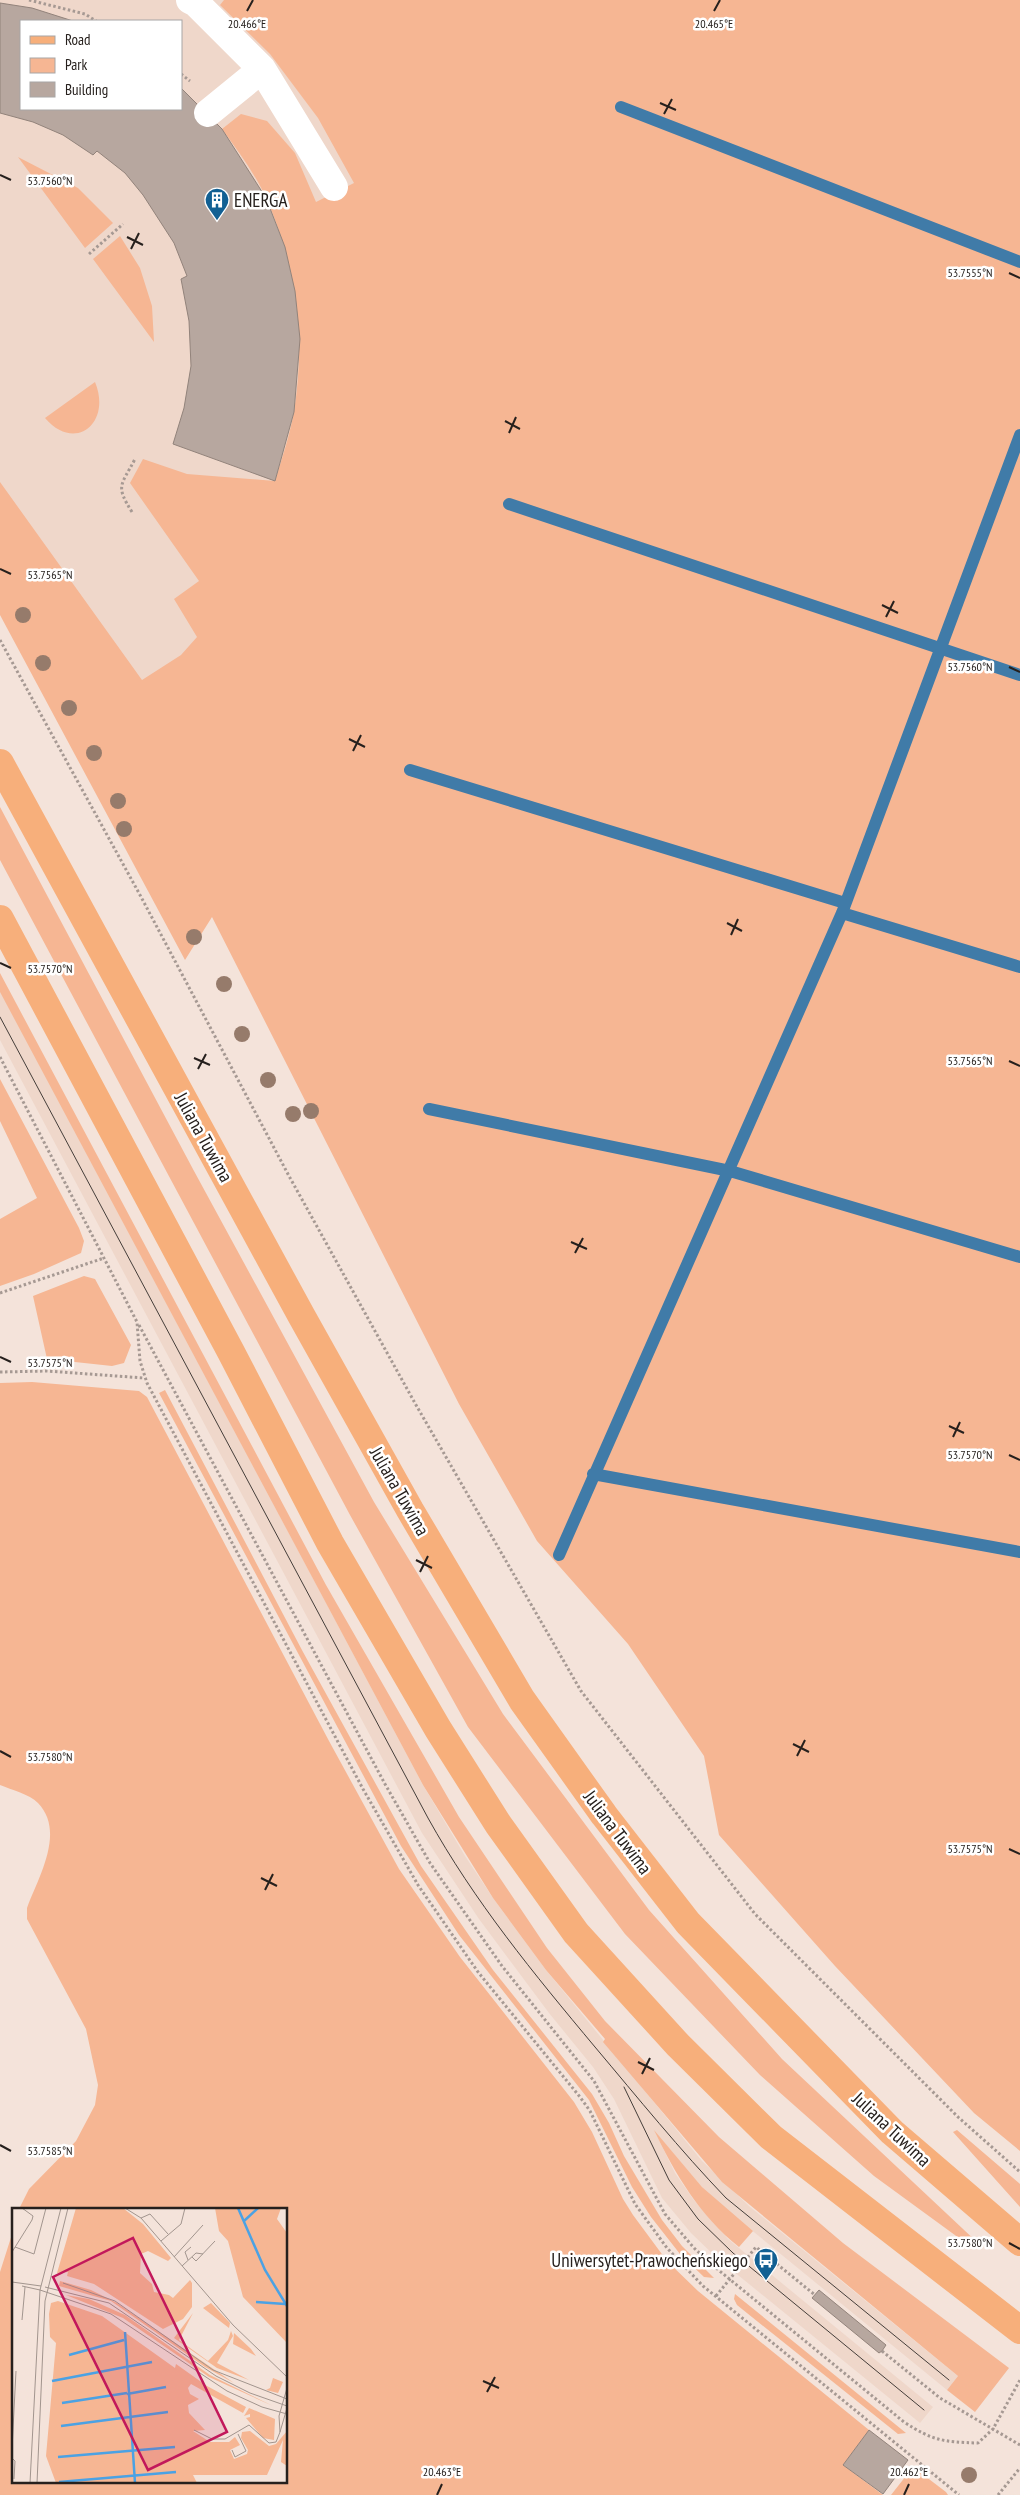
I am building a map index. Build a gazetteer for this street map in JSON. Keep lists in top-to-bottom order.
{
  "streets": {
    "main road": ["Juliana Tuwima"]
  },
  "places": {
    "building": ["ENERGA"],
    "bus stop": ["Uniwersytet-Prawocheńskiego"]
  },
  "legend": ["Road", "Park", "Building"],
  "coordinates": [
    "20.466°E",
    "20.465°E",
    "53.7560°N",
    "53.7555°N",
    "53.7565°N",
    "53.7570°N",
    "53.7575°N",
    "53.7580°N",
    "53.7585°N",
    "20.463°E",
    "20.462°E"
  ]
}
